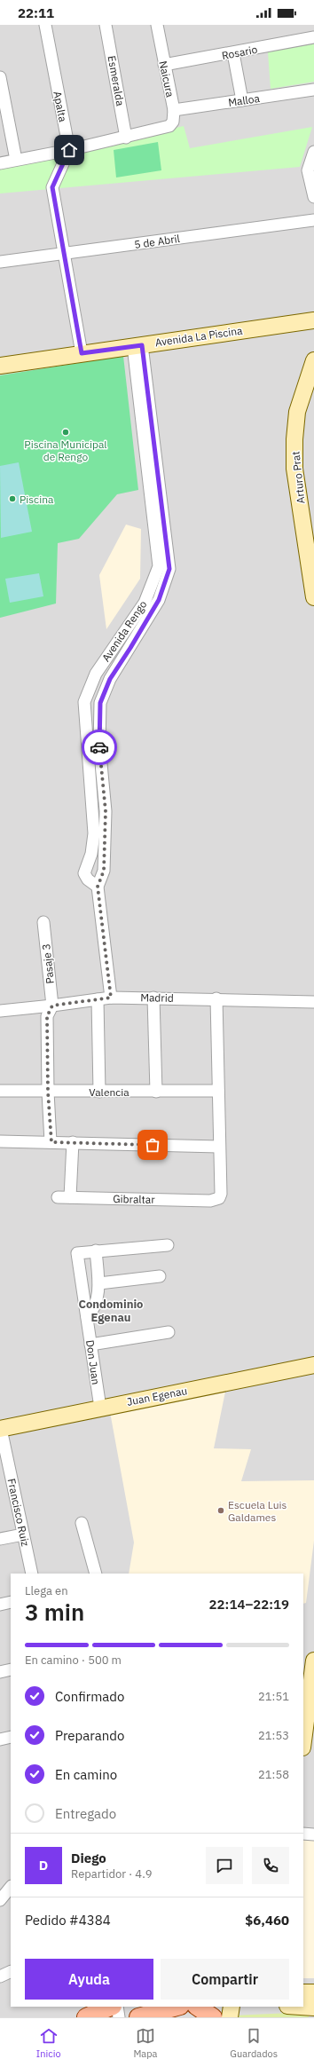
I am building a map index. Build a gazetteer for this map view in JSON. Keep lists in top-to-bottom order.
{
  "streets": {
    "main road": ["Avenida La Piscina", "Arturo Prat", "Juan Egenau"],
    "street": [
      "Rosario",
      "Naicura",
      "Esmeralda",
      "Malloa",
      "Apalta",
      "5 de Abril",
      "Avenida Rengo",
      "Pasaje 3",
      "Madrid",
      "Valencia",
      "Gibraltar",
      "Don Juan",
      "Francisco Ruiz"
    ]
  },
  "crossings": [
    ["Rosario", "Naicura"],
    ["Naicura", "Esmeralda"],
    ["Naicura", "Malloa"],
    ["Avenida La Piscina", "Avenida Rengo"],
    ["Avenida Rengo", "Madrid"],
    ["Pasaje 3", "Madrid"],
    ["Don Juan", "Juan Egenau"],
    ["Juan Egenau", "Francisco Ruiz"]
  ],
  "districts": ["Condominio Egenau"],
  "places": ["Piscina Municipal de Rengo", "Piscina", "Escuela Luis Galdames"],
  "page": {
    "status": "22:11",
    "heading": ["3 min", "Llega en", "22:14–22:19"],
    "panel": [
      "Diego",
      "Repartidor · 4.9",
      "Pedido #4384",
      "$6,460"
    ],
    "bar": "En camino · 500 m",
    "list": [
      ["Confirmado", "21:51"],
      ["Preparando", "21:53"],
      ["En camino", "21:58"],
      "Entregado"
    ],
    "round": "D",
    "buttons": ["Ayuda", "Compartir"],
    "tabs": ["Inicio", "Mapa", "Guardados"]
  }
}
